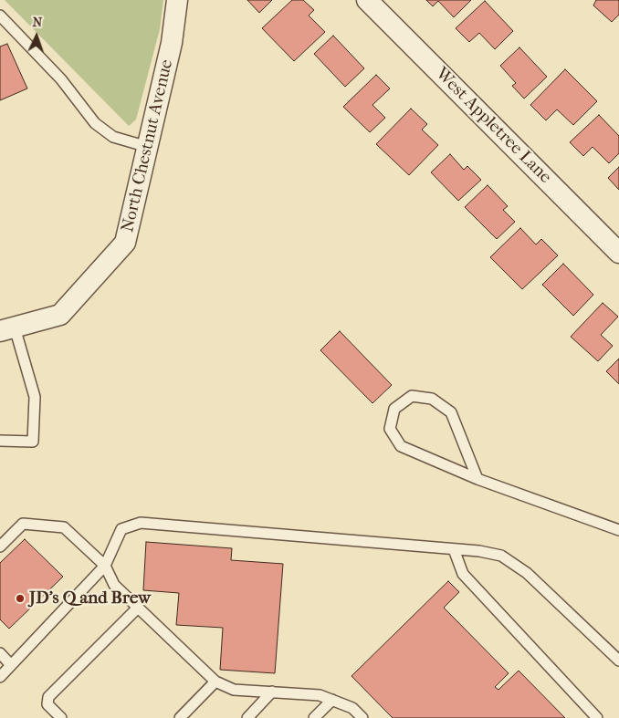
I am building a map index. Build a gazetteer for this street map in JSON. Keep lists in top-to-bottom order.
{
  "streets": {
    "street": ["West Appletree Lane", "North Chestnut Avenue"]
  },
  "places": ["JD's Q and Brew"],
  "north": "top"
}
